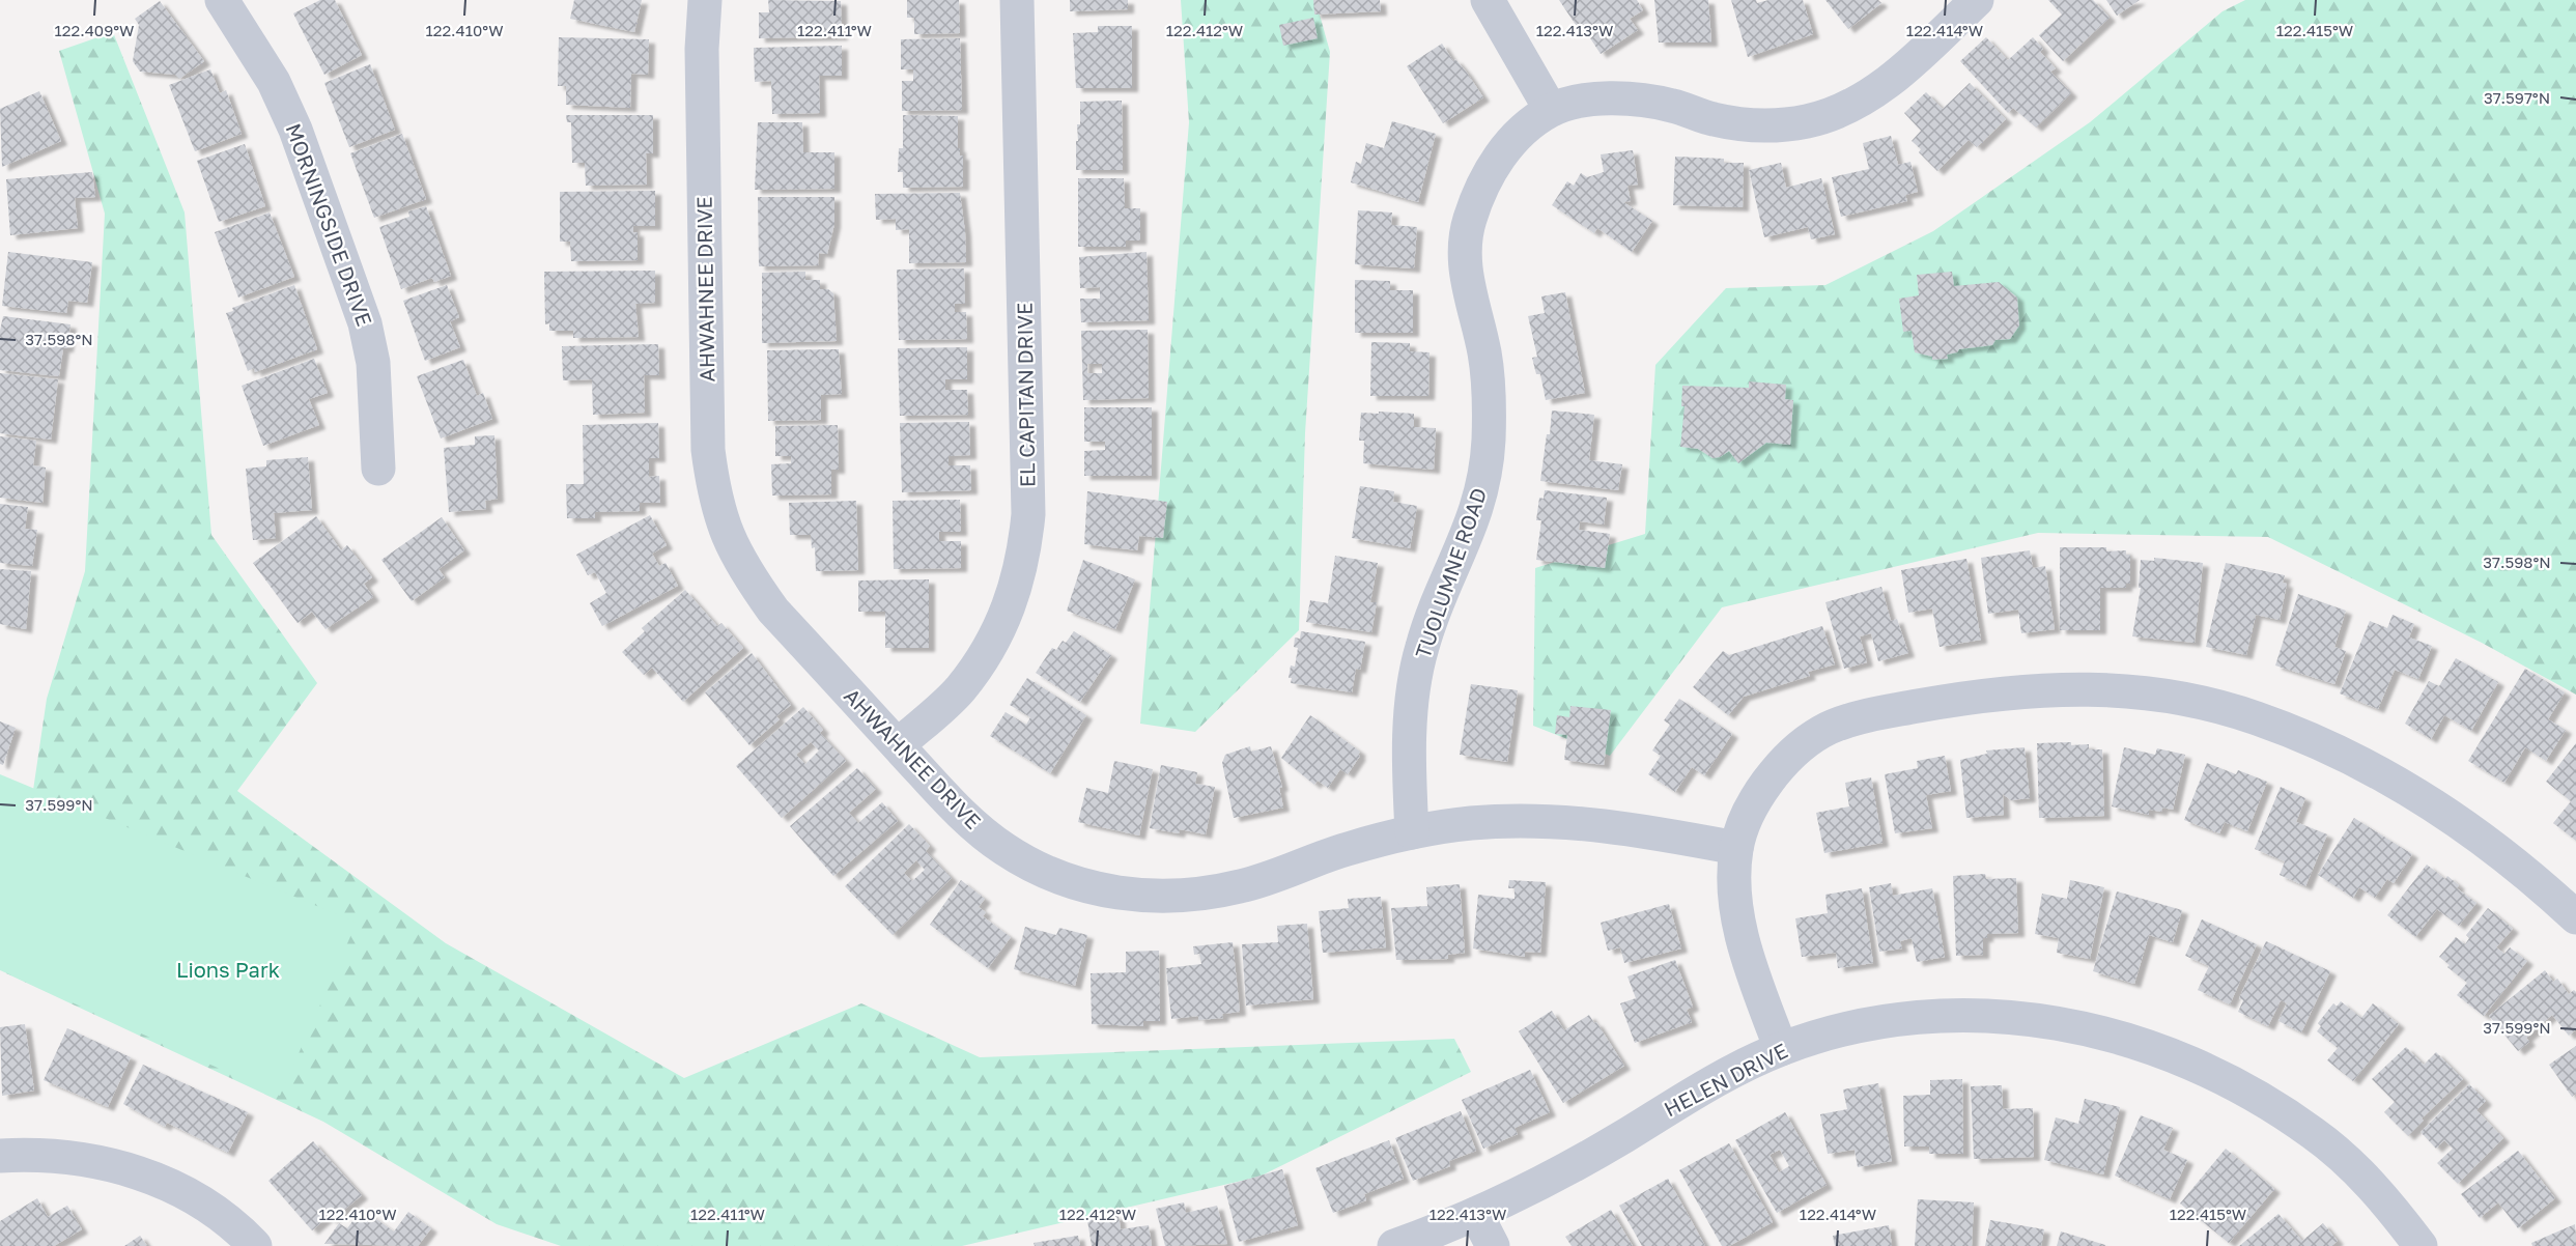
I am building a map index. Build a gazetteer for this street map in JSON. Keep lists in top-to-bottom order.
{
  "streets": {
    "street": [
      "MORNINGSIDE DRIVE",
      "AHWAHNEE DRIVE",
      "EL CAPITAN DRIVE",
      "TUOLUMNE ROAD",
      "HELEN DRIVE"
    ]
  },
  "crossings": [
    ["AHWAHNEE DRIVE", "EL CAPITAN DRIVE"],
    ["AHWAHNEE DRIVE", "TUOLUMNE ROAD"]
  ],
  "parks": ["Lions Park"],
  "coordinates": [
    "122.410°W",
    "122.411°W",
    "122.412°W",
    "122.413°W",
    "122.414°W",
    "122.415°W",
    "122.409°W",
    "37.597°N",
    "37.598°N",
    "37.599°N"
  ]
}
